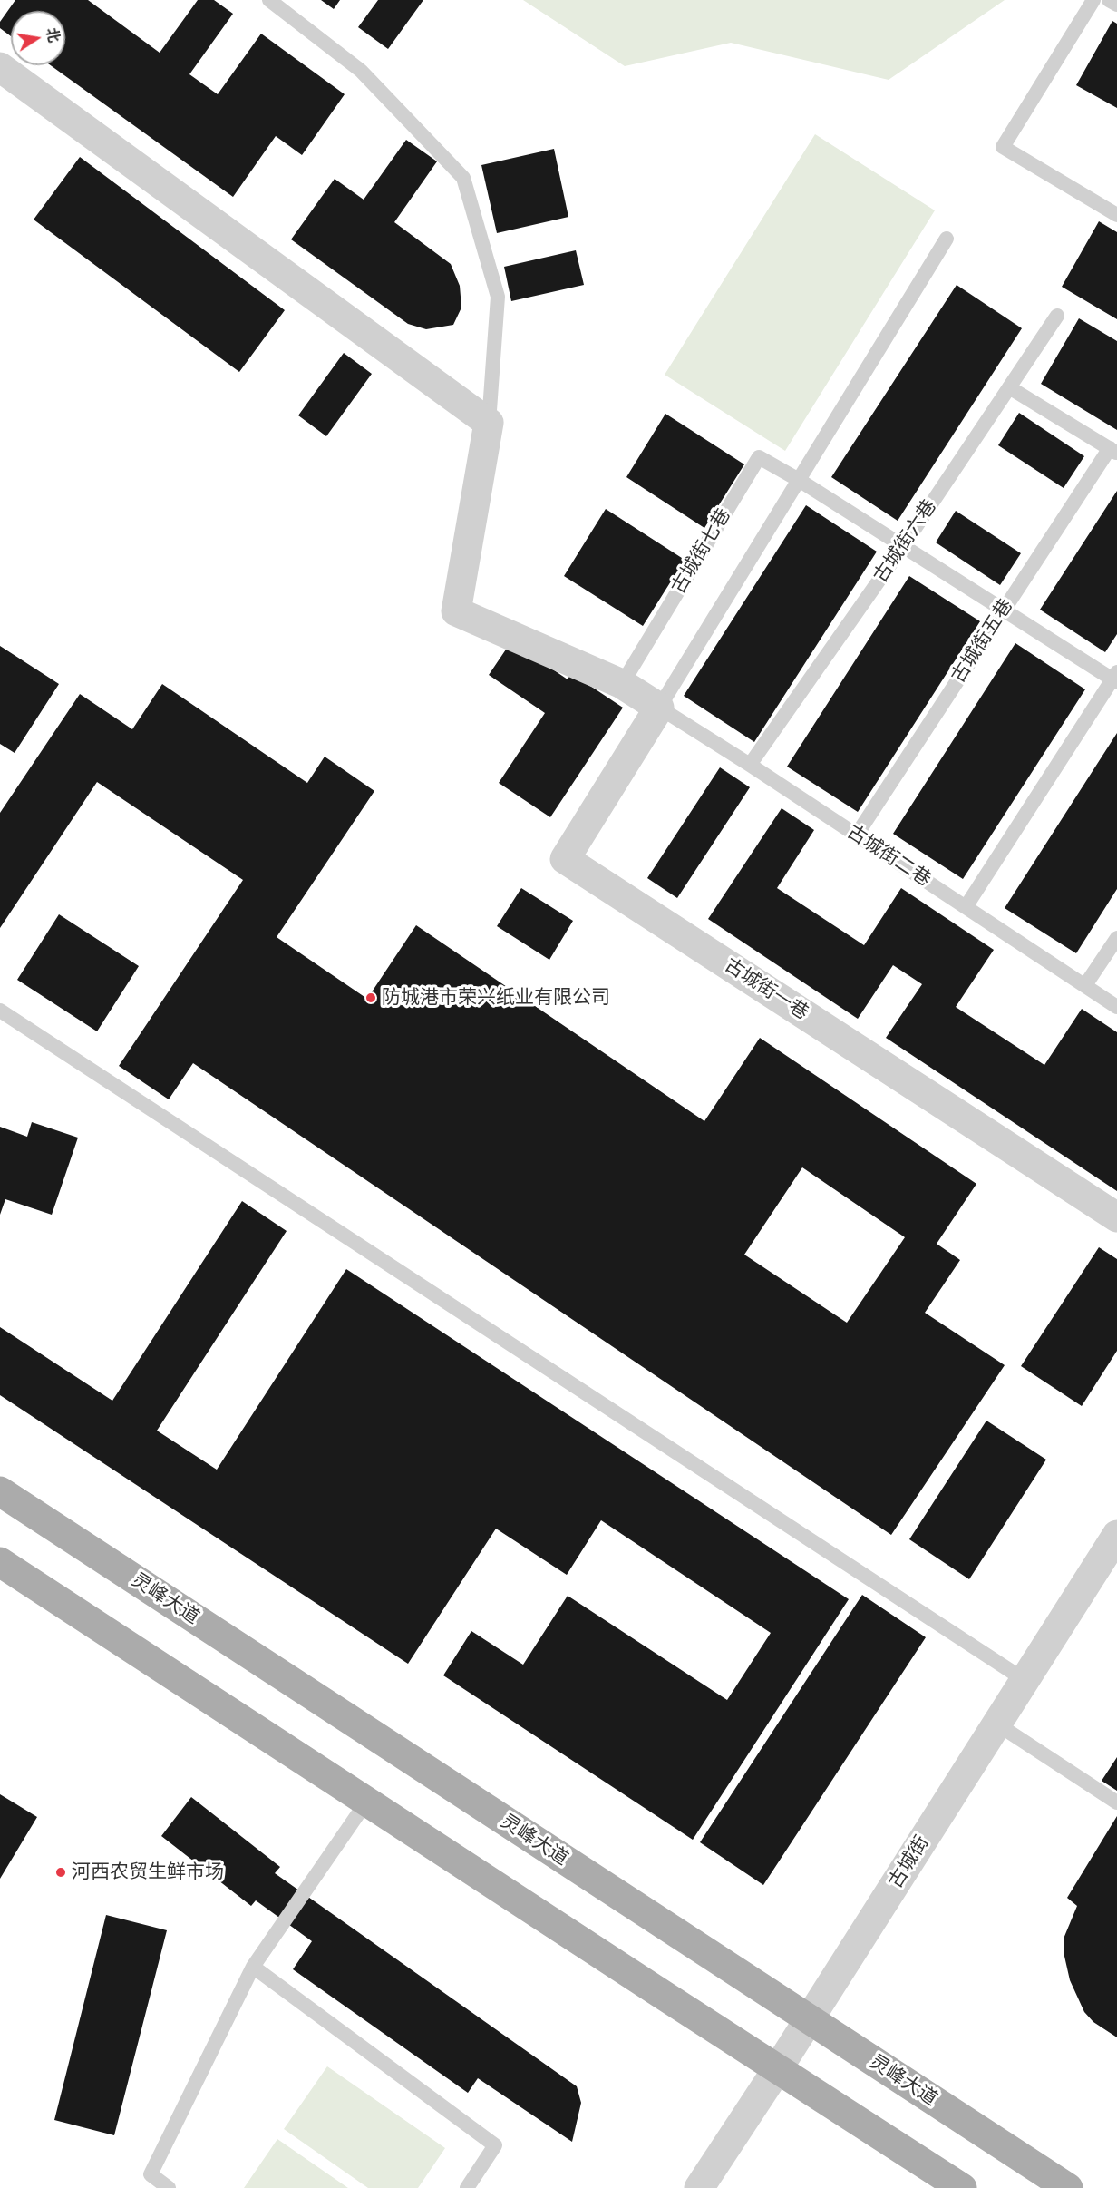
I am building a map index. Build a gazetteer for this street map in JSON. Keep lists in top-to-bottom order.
{
  "streets": {
    "main road": ["灵峰大道"],
    "street": ["古城街一巷", "古城街"],
    "lane": [
      "古城街六巷",
      "古城街七巷",
      "古城街五巷",
      "古城街二巷"
    ]
  },
  "crossings": [
    ["古城街六巷", "古城街二巷"],
    ["古城街五巷", "古城街二巷"],
    ["古城街二巷", "古城街一巷"],
    ["灵峰大道", "古城街"]
  ],
  "places": ["防城港市荣兴纸业有限公司", "河西农贸生鲜市场"],
  "north": "right"
}
